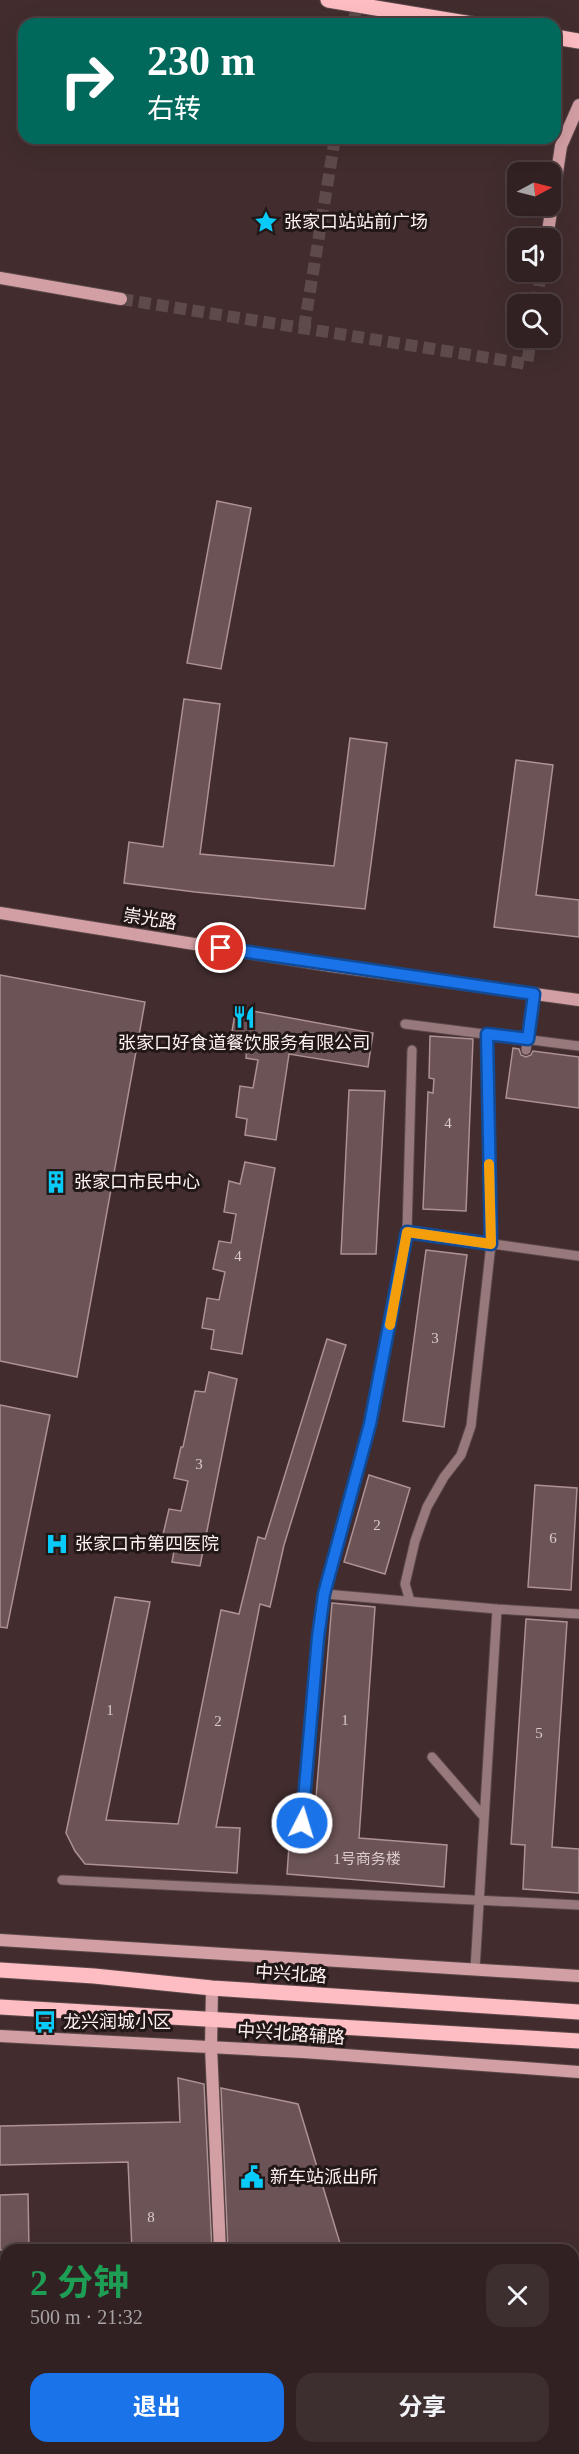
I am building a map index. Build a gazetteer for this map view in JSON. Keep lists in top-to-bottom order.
{
  "streets": {
    "main road": ["中兴北路"],
    "street": ["崇光路", "中兴北路辅路"]
  },
  "places": {
    "place": ["张家口站站前广场"],
    "restaurant": ["张家口好食道餐饮服务有限公司"],
    "building": ["张家口市民中心"],
    "hospital": ["张家口市第四医院"],
    "bus stop": ["龙兴润城小区"],
    "public building": ["新车站派出所"]
  },
  "house_numbers": [
    "4",
    "4",
    "3",
    "3",
    "2",
    "6",
    "1",
    "1",
    "2",
    "5",
    "1号商务楼",
    "8"
  ],
  "north": "right",
  "page": {
    "turn": ["230 m", "右转"],
    "heading": ["2 分钟", "500 m · 21:32"],
    "buttons": ["退出", "分享"]
  }
}
